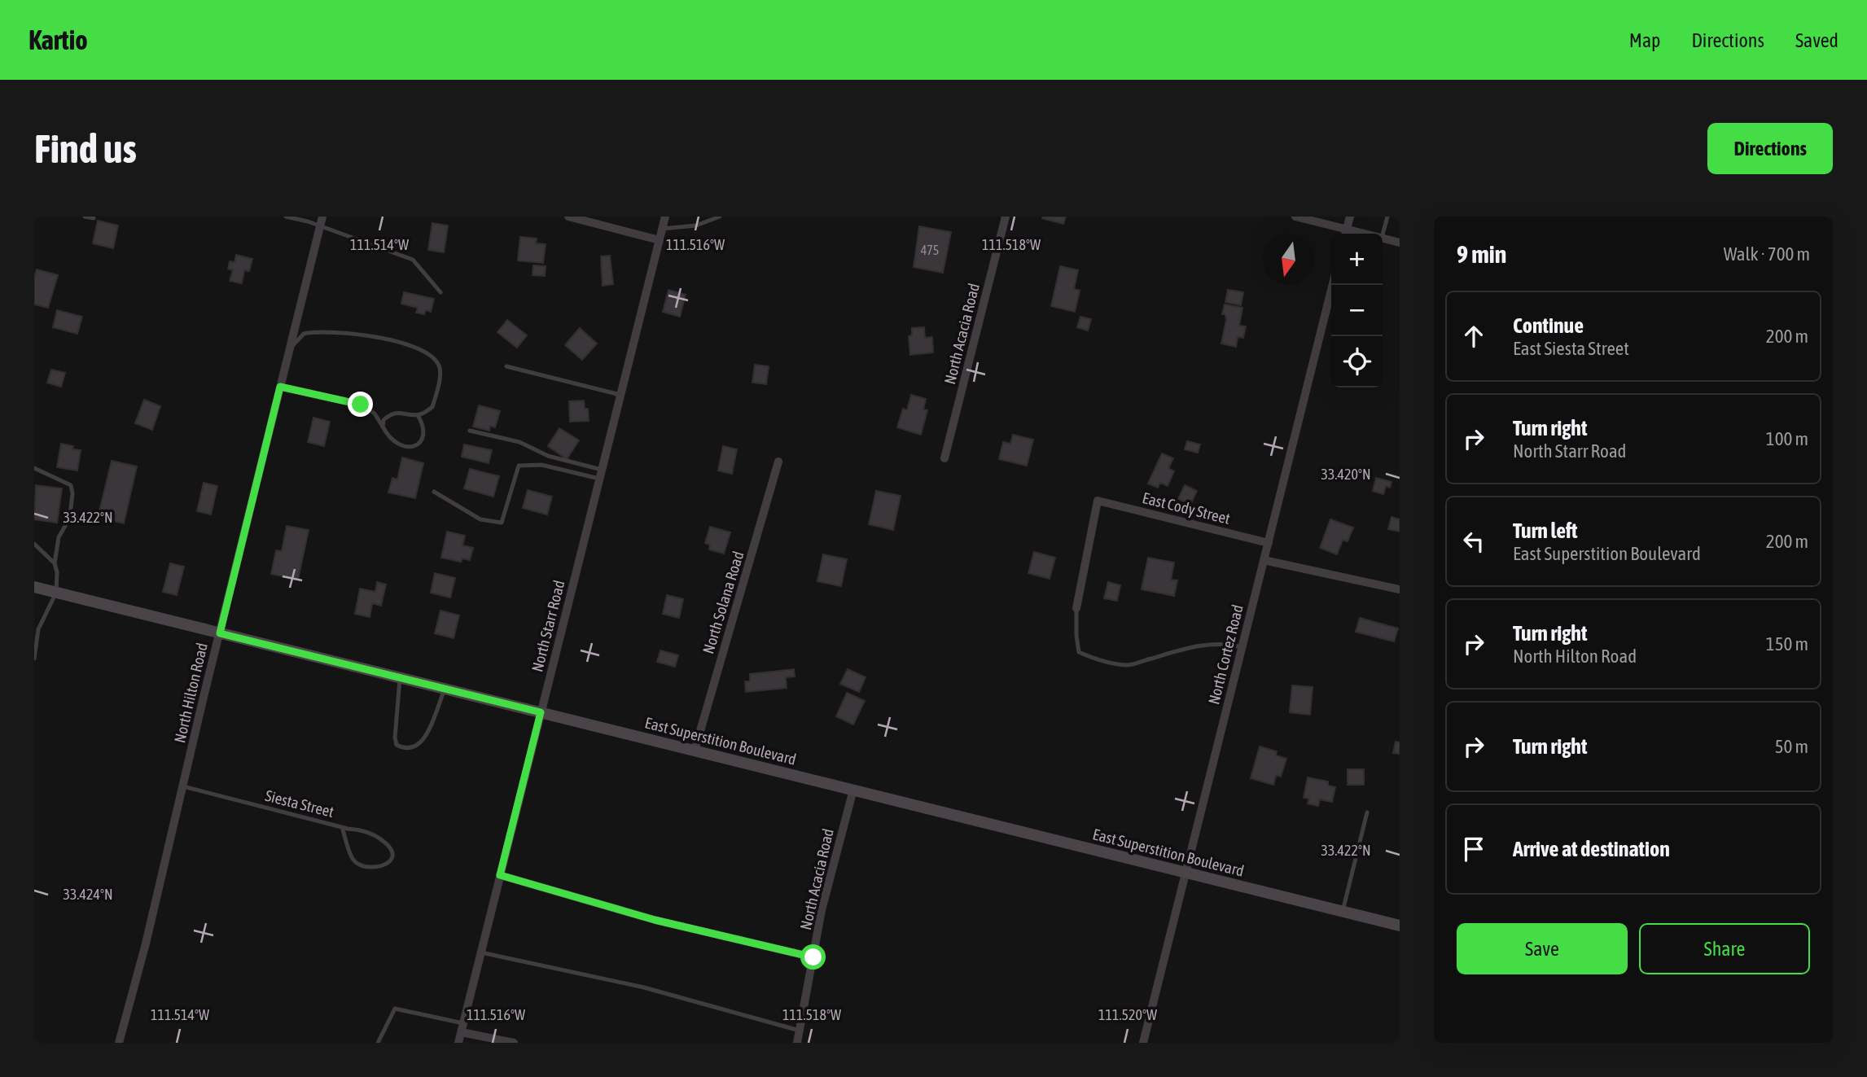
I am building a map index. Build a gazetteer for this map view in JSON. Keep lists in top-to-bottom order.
{
  "streets": {
    "main road": ["East Superstition Boulevard"],
    "street": [
      "North Acacia Road",
      "East Cody Street",
      "North Solana Road",
      "North Starr Road",
      "North Cortez Road",
      "North Hilton Road"
    ],
    "lane": ["Siesta Street"]
  },
  "crossings": [
    ["North Acacia Road", "East Superstition Boulevard"],
    ["East Cody Street", "North Cortez Road"],
    ["North Solana Road", "East Superstition Boulevard"],
    ["North Starr Road", "East Superstition Boulevard"],
    ["North Cortez Road", "East Superstition Boulevard"],
    ["North Hilton Road", "East Superstition Boulevard"],
    ["North Hilton Road", "Siesta Street"]
  ],
  "house_numbers": ["475"],
  "north": "bottom",
  "page": {
    "header": "Kartio",
    "nav": ["Map", "Directions", "Saved"],
    "buttons": [
      "Directions",
      ["Save", "Share"]
    ],
    "title": "Find us",
    "heading": ["9 min", "Walk · 700 m"],
    "map_buttons": ["+", "−"],
    "list": [
      ["Continue", "East Siesta Street", "200 m"],
      ["Turn right", "North Starr Road", "100 m"],
      ["Turn left", "East Superstition Boulevard", "200 m"],
      ["Turn right", "North Hilton Road", "150 m"],
      ["Turn right", "50 m"],
      "Arrive at destination"
    ]
  },
  "coordinates": [
    "111.514°W",
    "111.516°W",
    "111.518°W",
    "33.420°N",
    "33.422°N",
    "33.424°N",
    "111.520°W"
  ]
}
